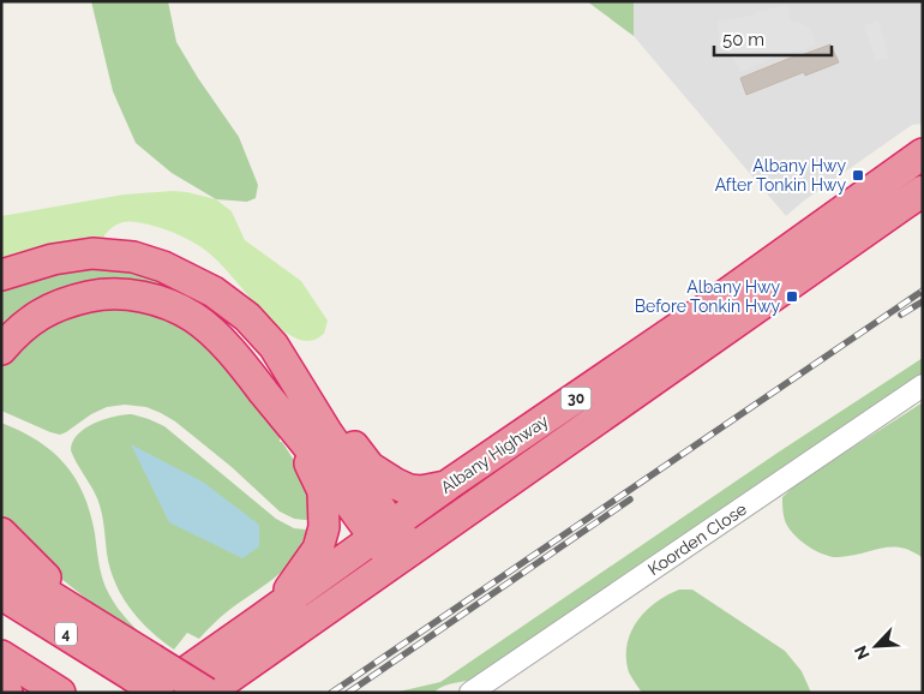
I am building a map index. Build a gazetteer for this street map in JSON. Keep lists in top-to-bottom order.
{
  "streets": {
    "highway": ["30", "Albany Highway", "4"],
    "street": ["Koorden Close"]
  },
  "crossings": [
    ["Albany Highway", "4"]
  ],
  "places": {
    "transit": ["Albany Hwy After Tonkin Hwy", "Albany Hwy Before Tonkin Hwy"]
  },
  "scale_bar": "50 m",
  "north": "bottom left"
}
